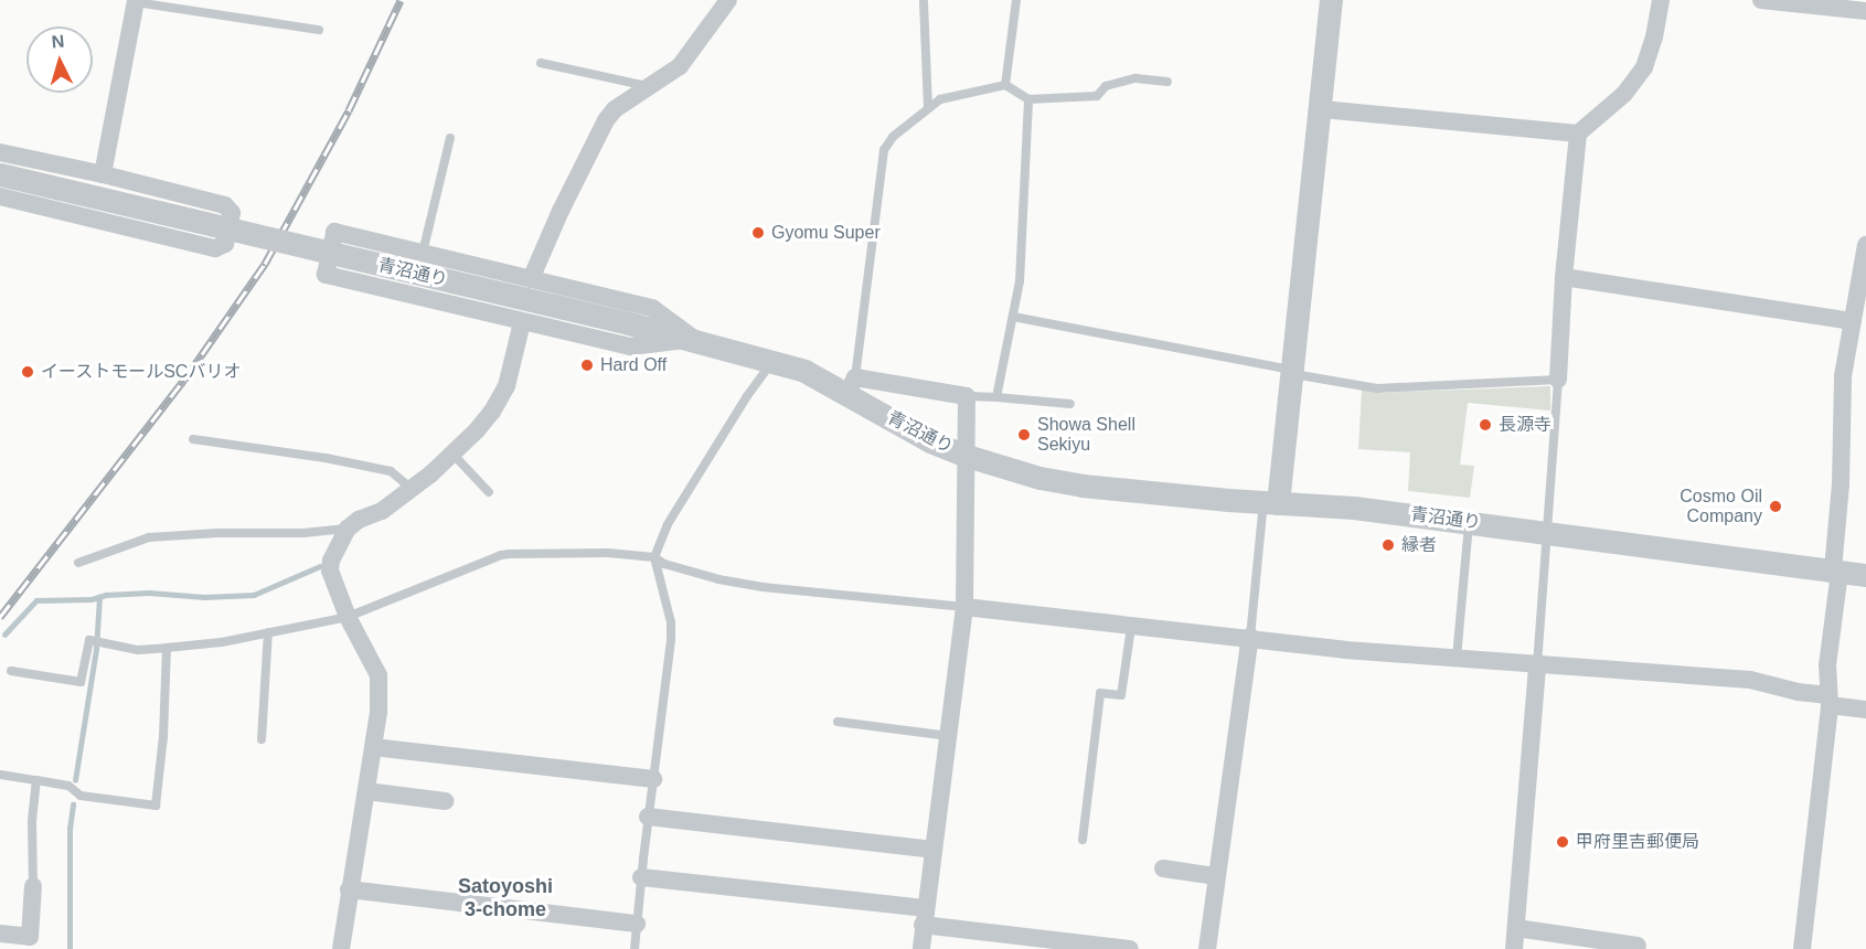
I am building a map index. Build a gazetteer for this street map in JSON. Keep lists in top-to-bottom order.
{
  "streets": {
    "street": ["青沼通り"]
  },
  "districts": ["Satoyoshi 3-chome"],
  "places": [
    "Gyomu Super",
    "Hard Off",
    "イーストモールSCバリオ",
    "長源寺",
    "Showa Shell Sekiyu",
    "Cosmo Oil Company",
    "縁者",
    "甲府里吉郵便局"
  ],
  "north": "top"
}
